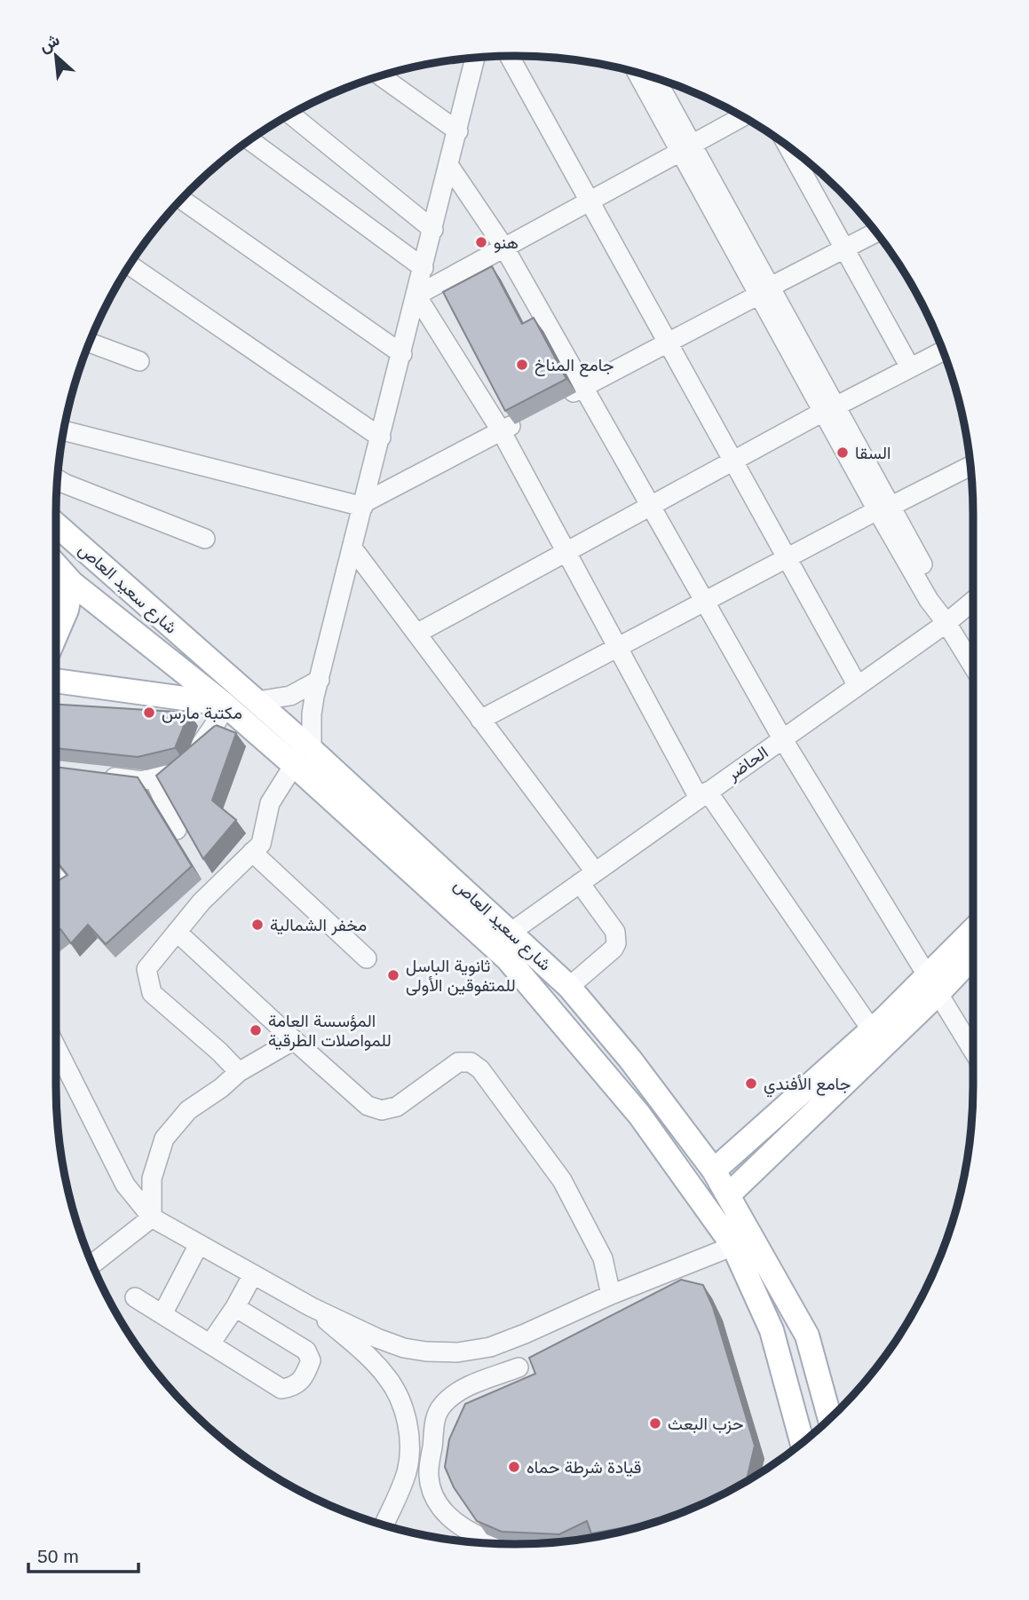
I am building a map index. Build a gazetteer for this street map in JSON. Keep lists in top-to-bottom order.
{
  "streets": {
    "main road": ["شارع سعيد العاص"],
    "street": ["الحاضر"]
  },
  "crossings": [
    ["شارع سعيد العاص", "الحاضر"]
  ],
  "places": [
    "هنو",
    "جامع المناخ",
    "السقا",
    "مكتبة مارس",
    "مخفر الشمالية",
    "ثانوية الباسل للمتفوقين الأولى",
    "المؤسسة العامة للمواصلات الطرقية",
    "جامع الأفندي",
    "حزب البعث",
    "قيادة شرطة حماه"
  ],
  "scale_bar": "50 m",
  "north": "top left"
}
